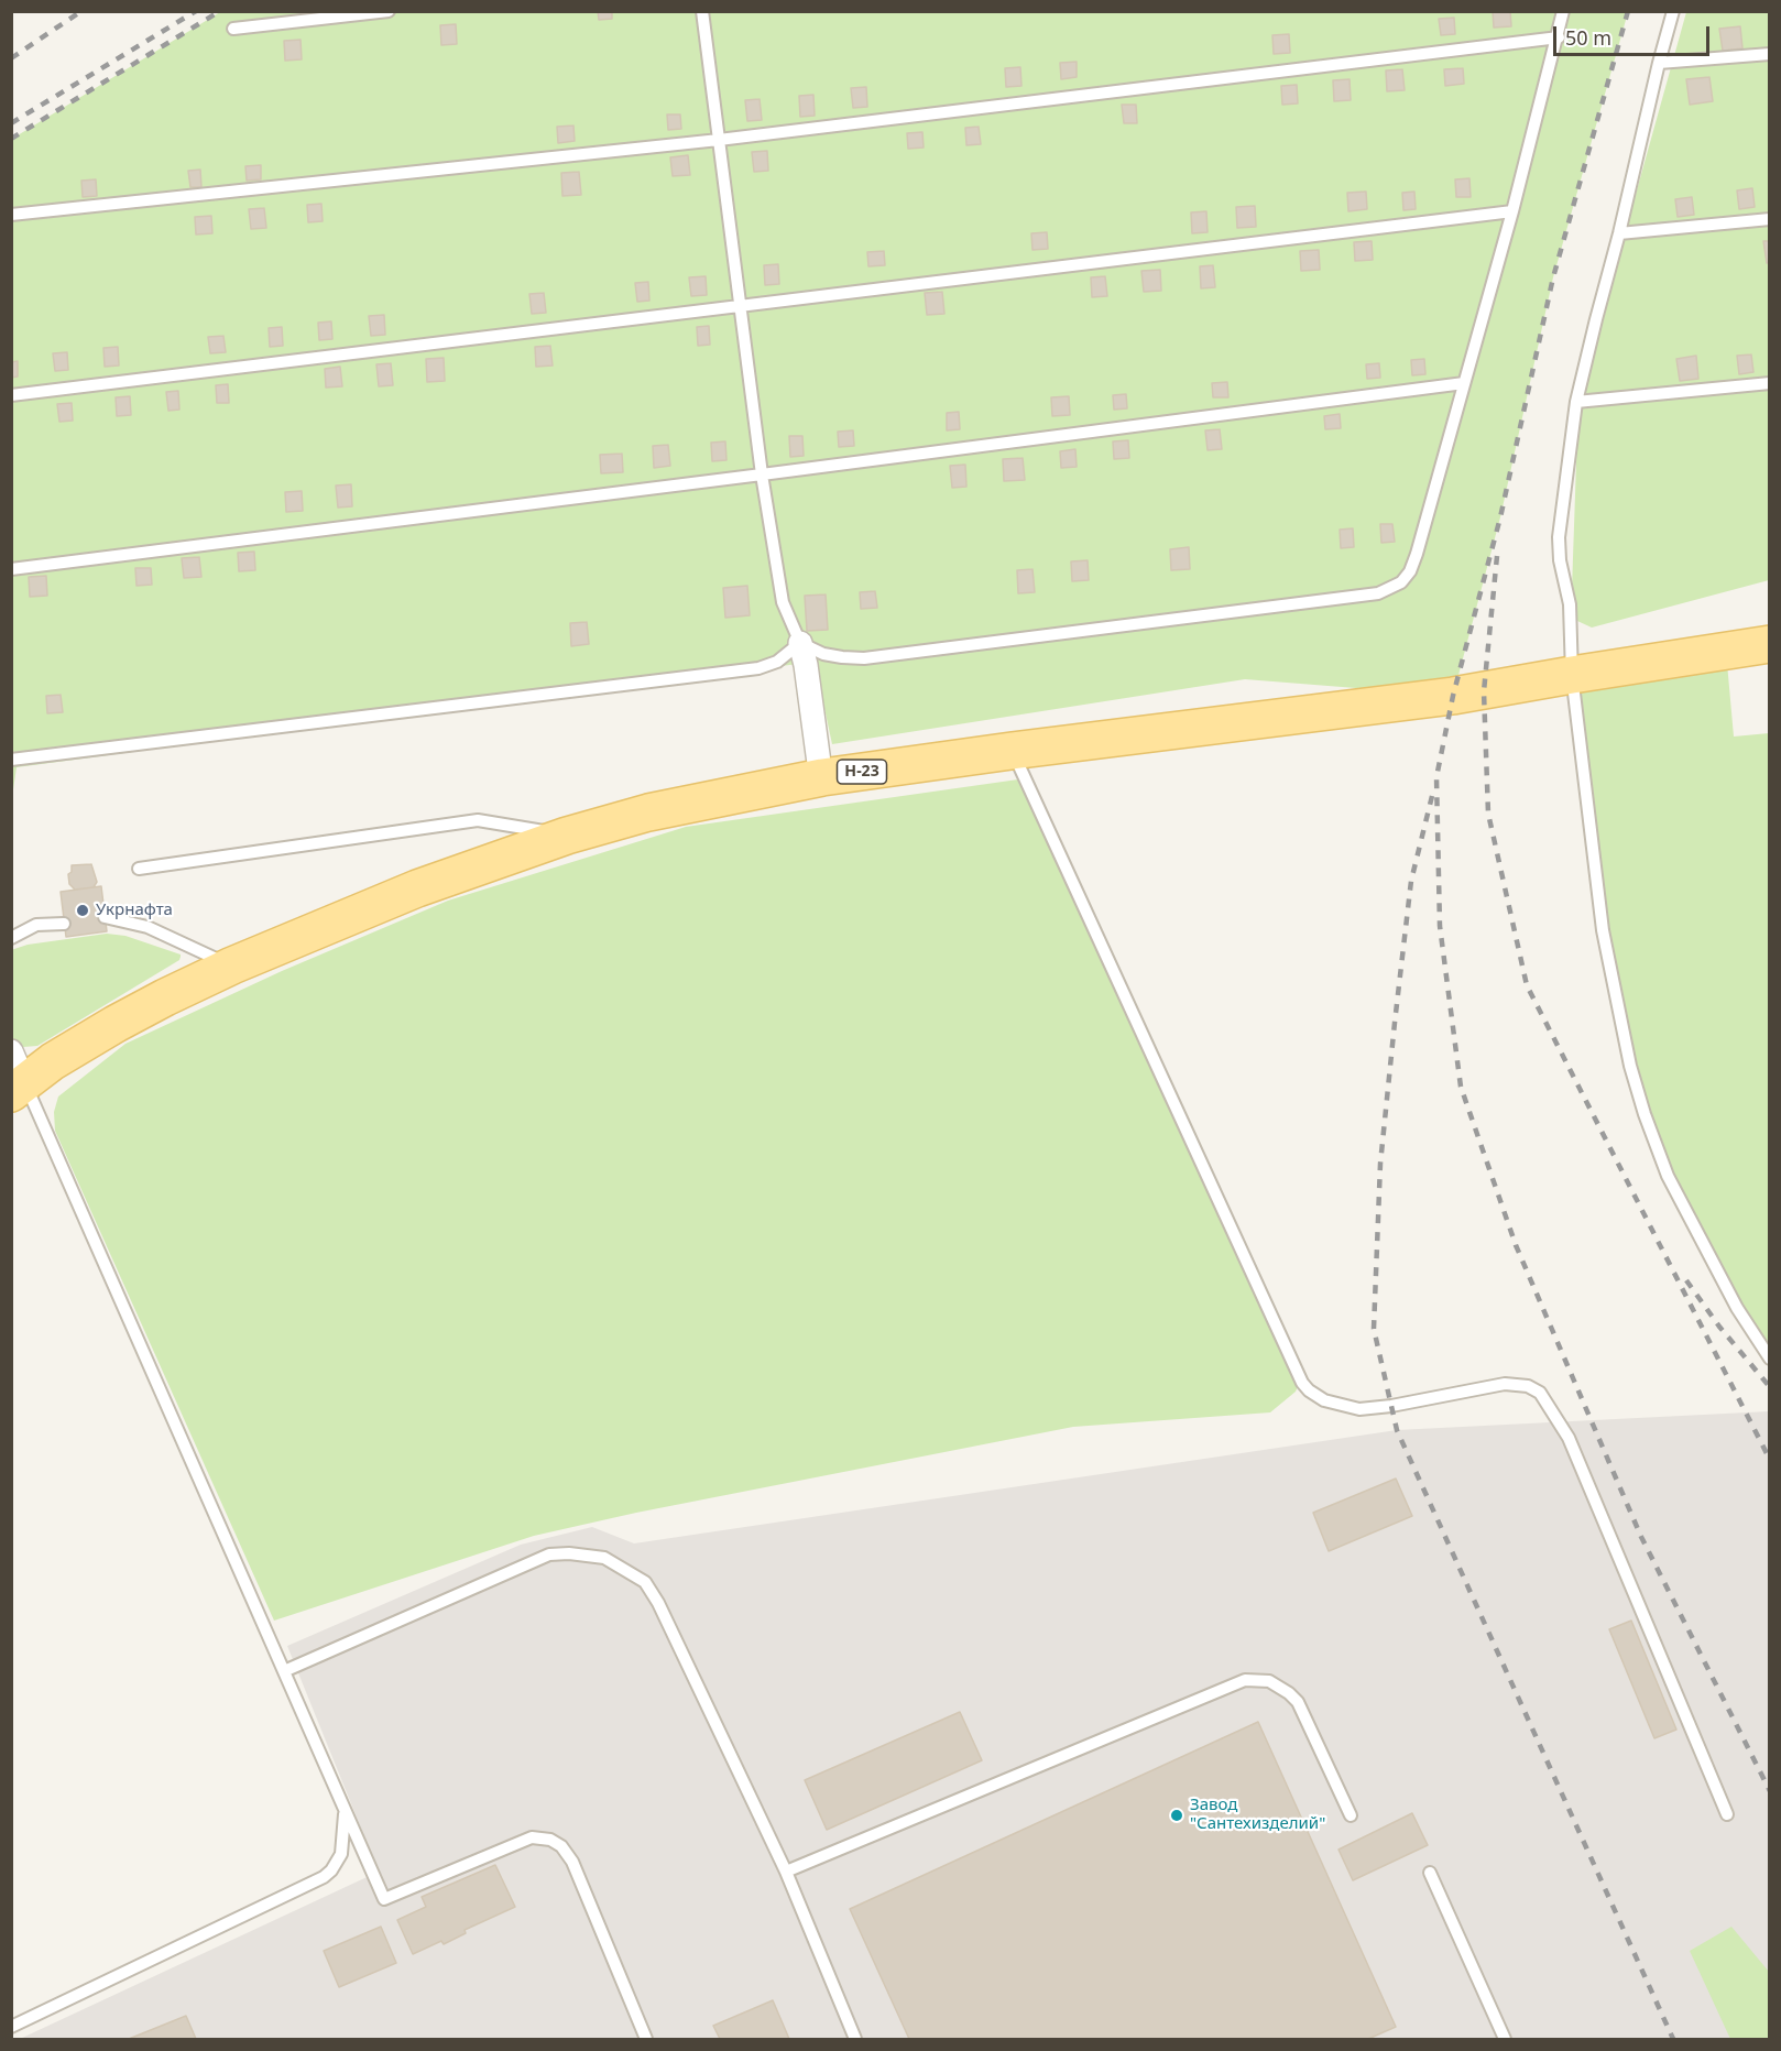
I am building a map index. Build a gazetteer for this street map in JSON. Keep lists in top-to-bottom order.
{
  "streets": {
    "main road": ["Н-23"]
  },
  "places": ["Укрнафта", "Завод \"Сантехизделий\""],
  "scale_bar": "50 m"
}
